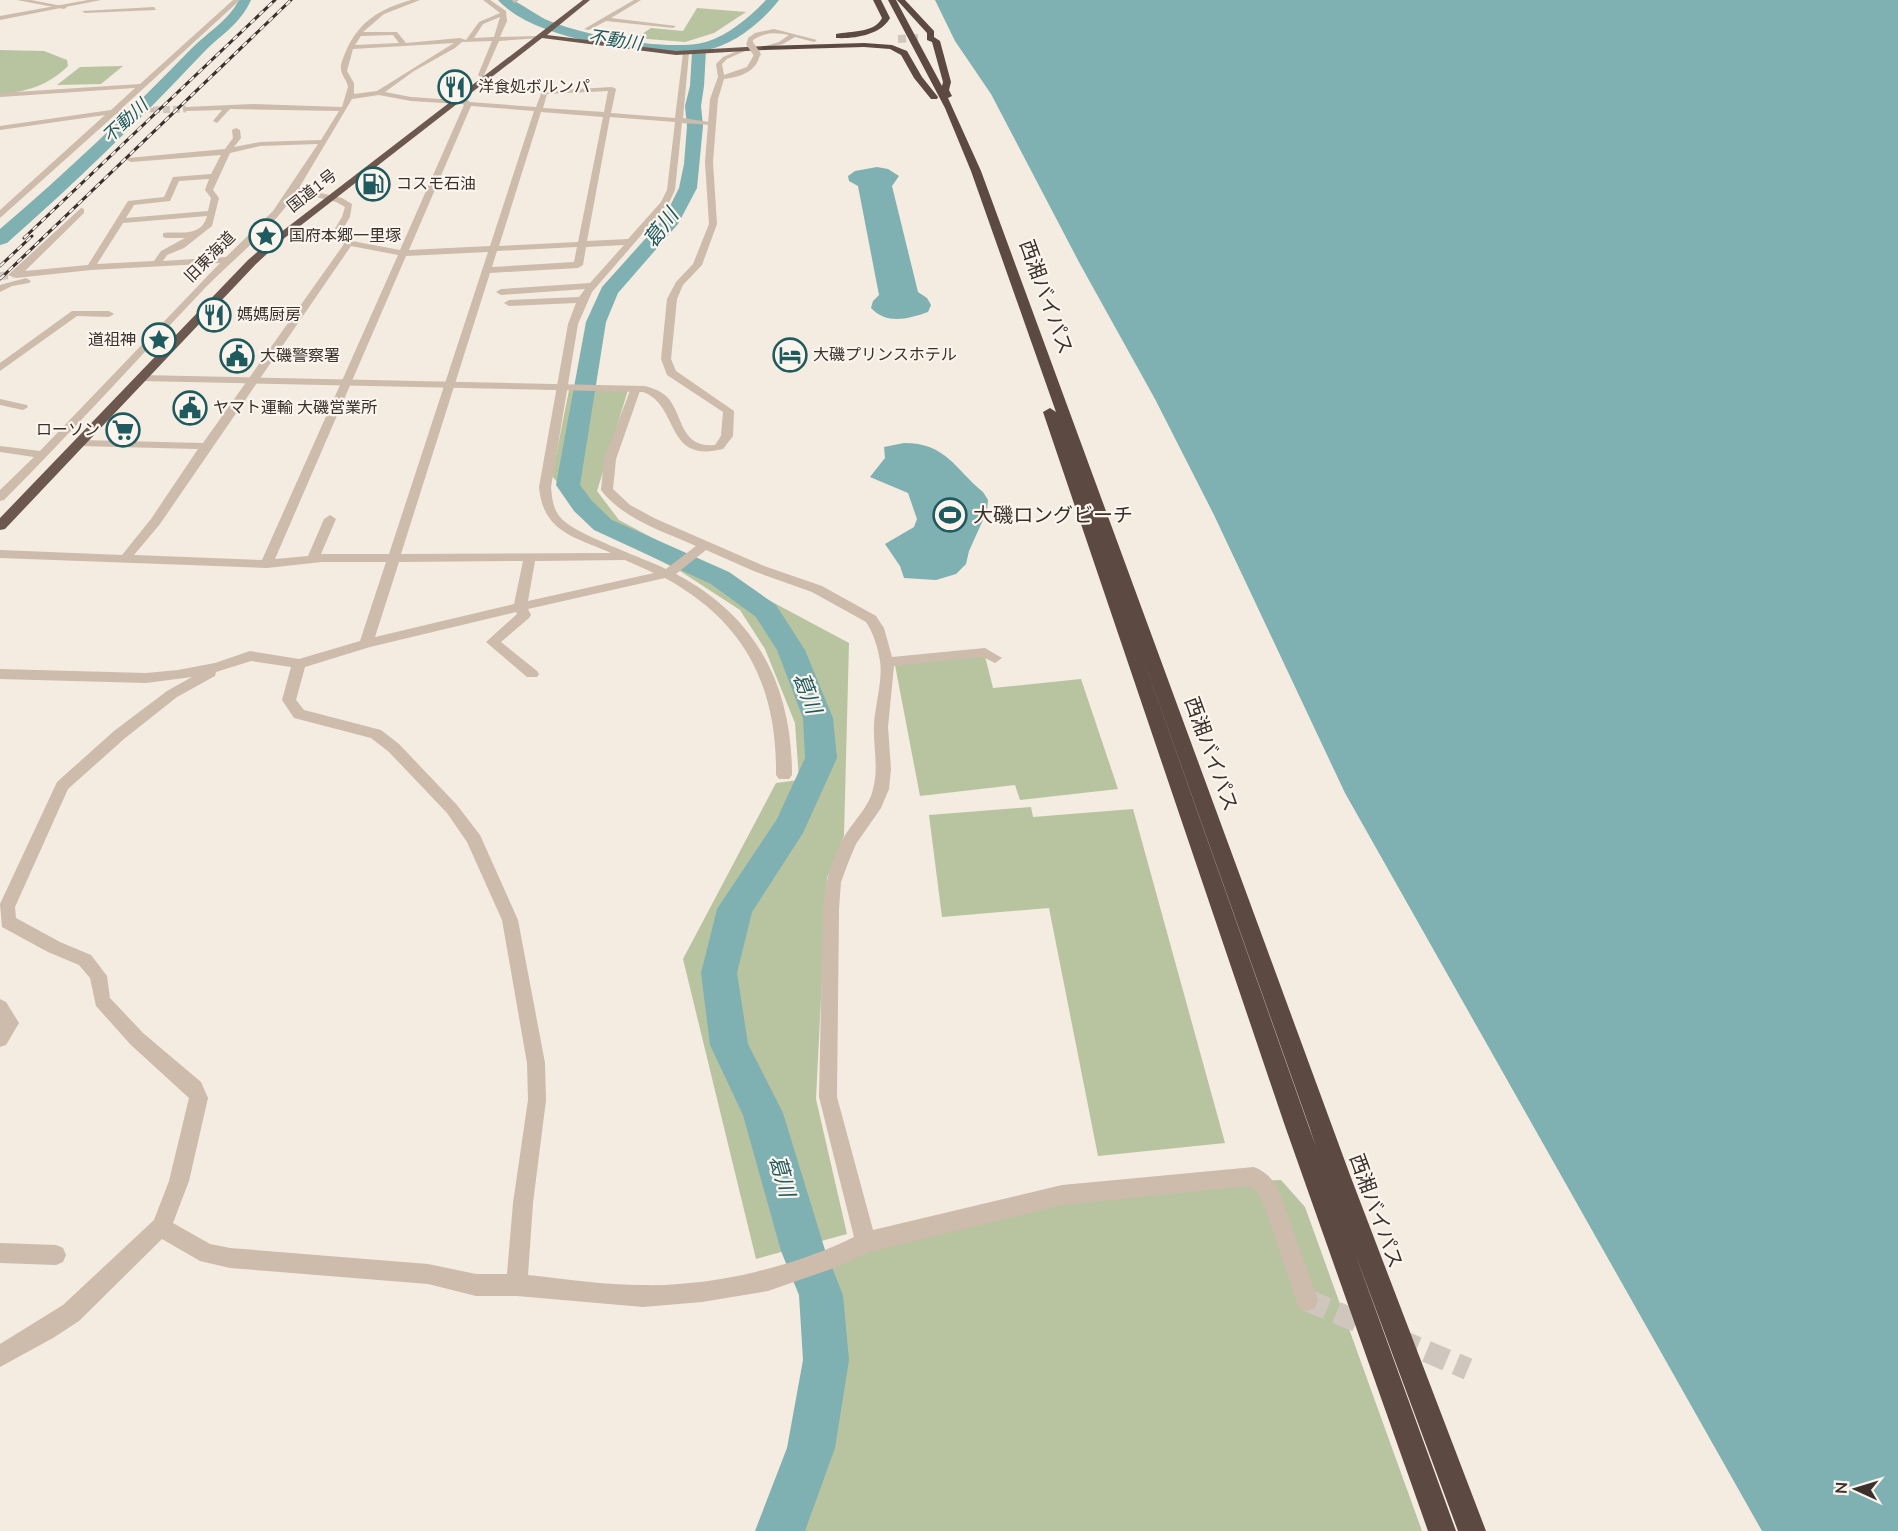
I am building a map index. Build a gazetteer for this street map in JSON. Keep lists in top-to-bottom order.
{
  "streets": {
    "highway": ["国道1号", "西湘バイパス"],
    "street": ["旧東海道"]
  },
  "water": ["不動川", "葛川"],
  "places": {
    "restaurant": ["洋食処ボルンパ", "媽媽厨房"],
    "fuel station": ["コスモ石油"],
    "place": ["国府本郷一里塚", "道祖神"],
    "hotel": ["大磯プリンスホテル"],
    "public building": ["大磯警察署", "ヤマト運輸 大磯営業所"],
    "supermarket": ["ローソン"],
    "sports": ["大磯ロングビーチ"]
  },
  "north": "left"
}
